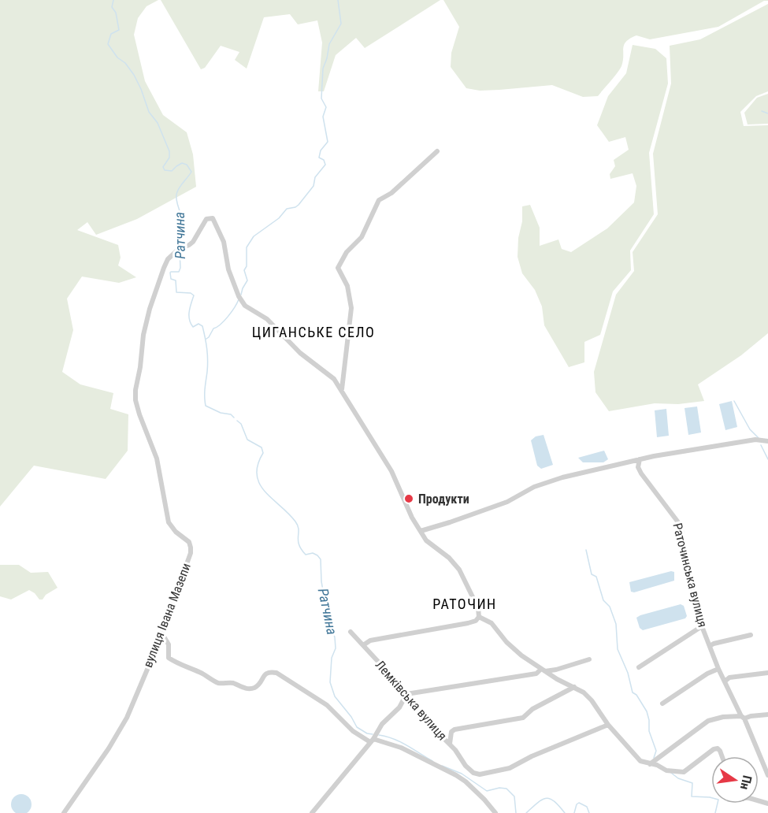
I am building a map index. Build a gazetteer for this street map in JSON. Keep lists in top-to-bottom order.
{
  "streets": {
    "street": ["Раточинська вулиця", "вулиця Івана Мазепи", "Лемківська вулиця"]
  },
  "districts": ["ЦИГАНСЬКЕ СЕЛО", "РАТОЧИН"],
  "water": ["Ратчина"],
  "places": ["Продукти"],
  "north": "right"
}
